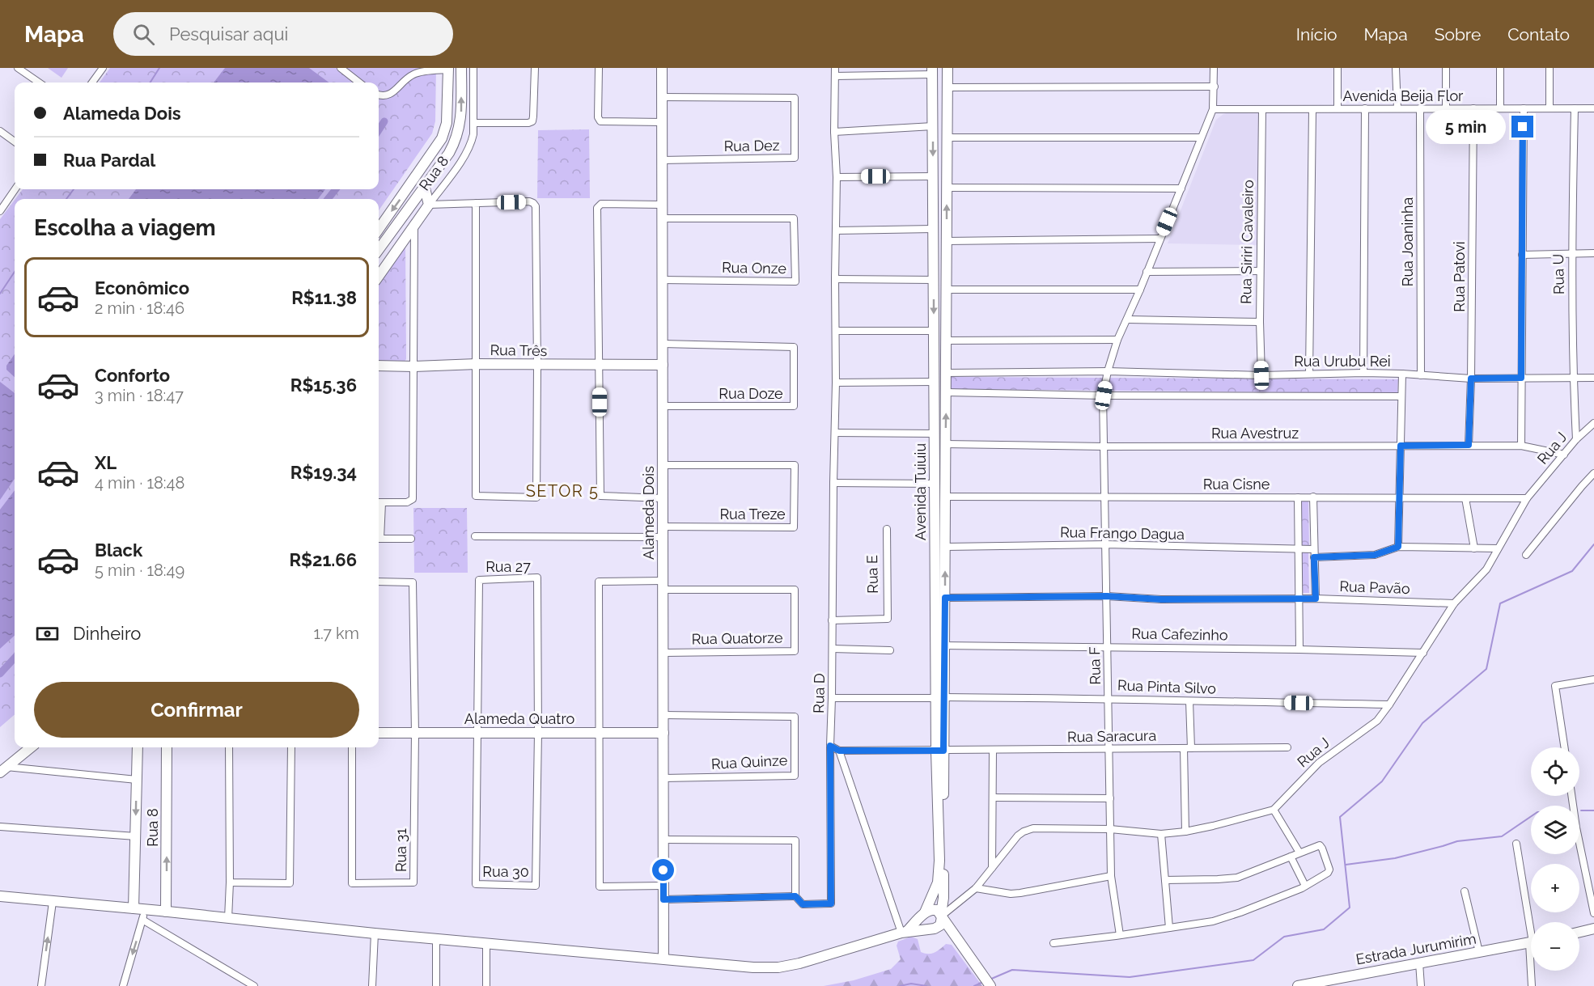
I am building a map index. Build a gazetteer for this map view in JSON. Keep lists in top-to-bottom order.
{
  "streets": {
    "main road": [
      "Rua 8",
      "Rua Três",
      "Avenida Tuiuiu",
      "Alameda Dois",
      "Alameda Quatro",
      "Estrada Jurumirim"
    ],
    "street": [
      "Avenida Beija Flor",
      "Rua Dez",
      "Rua Siriri Cavaleiro",
      "Rua Joaninha",
      "Rua Onze",
      "Rua U",
      "Rua Patovi",
      "Rua Urubu Rei",
      "Rua Doze",
      "Rua Avestruz",
      "Rua J",
      "Rua Cisne",
      "Rua Treze",
      "Rua Frango Dagua",
      "Rua 27",
      "Rua E",
      "Rua Pavão",
      "Rua Cafezinho",
      "Rua Quatorze",
      "Rua F",
      "Rua Pinta Silvo",
      "Rua D",
      "Rua Saracura",
      "Rua Quinze",
      "Rua 31",
      "Rua 30"
    ]
  },
  "crossings": [
    ["Avenida Beija Flor", "Rua Siriri Cavaleiro"],
    ["Avenida Beija Flor", "Rua Joaninha"],
    ["Avenida Beija Flor", "Rua U"],
    ["Avenida Beija Flor", "Rua Patovi"],
    ["Rua Dez", "Alameda Dois"],
    ["Rua Siriri Cavaleiro", "Rua Urubu Rei"],
    ["Rua Joaninha", "Rua Urubu Rei"],
    ["Rua Onze", "Alameda Dois"],
    ["Rua U", "Rua Urubu Rei"],
    ["Rua U", "Rua J"],
    ["Rua Patovi", "Rua Urubu Rei"],
    ["Rua Patovi", "Rua Avestruz"],
    ["Rua Três", "Alameda Dois"],
    ["Rua Urubu Rei", "Avenida Tuiuiu"],
    ["Rua Doze", "Alameda Dois"],
    ["Rua Avestruz", "Rua J"],
    ["Rua Avestruz", "Avenida Tuiuiu"],
    ["Rua Avestruz", "Rua F"],
    ["Rua J", "Rua Cisne"],
    ["Rua J", "Rua Pavão"],
    ["Rua J", "Rua Cafezinho"],
    ["Rua J", "Rua Pinta Silvo"],
    ["Rua Cisne", "Avenida Tuiuiu"],
    ["Rua Cisne", "Rua F"],
    ["Avenida Tuiuiu", "Rua Frango Dagua"],
    ["Avenida Tuiuiu", "Rua Pavão"],
    ["Avenida Tuiuiu", "Rua Cafezinho"],
    ["Avenida Tuiuiu", "Rua Pinta Silvo"],
    ["Avenida Tuiuiu", "Rua Saracura"],
    ["Alameda Dois", "Rua Treze"],
    ["Alameda Dois", "Rua Quatorze"],
    ["Alameda Dois", "Alameda Quatro"],
    ["Alameda Dois", "Rua Quinze"],
    ["Rua Frango Dagua", "Rua F"],
    ["Rua 27", "Alameda Quatro"],
    ["Rua 27", "Rua 30"],
    ["Rua E", "Rua D"],
    ["Rua Pavão", "Rua F"],
    ["Rua Cafezinho", "Rua F"],
    ["Rua F", "Rua Pinta Silvo"],
    ["Rua F", "Rua Saracura"],
    ["Rua Pinta Silvo", "Rua D"],
    ["Alameda Quatro", "Rua 31"],
    ["Alameda Quatro", "Rua 30"]
  ],
  "districts": ["SETOR 5"],
  "page": {
    "header": "Mapa",
    "search": "Pesquisar aqui",
    "nav": [
      "Início",
      "Mapa",
      "Sobre",
      "Contato"
    ],
    "banner": ["Alameda Dois", "Rua Pardal"],
    "bubble": "5 min",
    "heading": "Escolha a viagem",
    "list": [
      {
        "name": "Econômico",
        "note": "2 min · 18:46",
        "value": "R$11.38"
      },
      {
        "name": "Conforto",
        "note": "3 min · 18:47",
        "value": "R$15.36"
      },
      {
        "name": "XL",
        "note": "4 min · 18:48",
        "value": "R$19.34"
      },
      {
        "name": "Black",
        "note": "5 min · 18:49",
        "value": "R$21.66"
      }
    ],
    "pay": ["Dinheiro", "1.7 km"],
    "buttons": "Confirmar",
    "map_buttons": ["+", "−"]
  }
}
